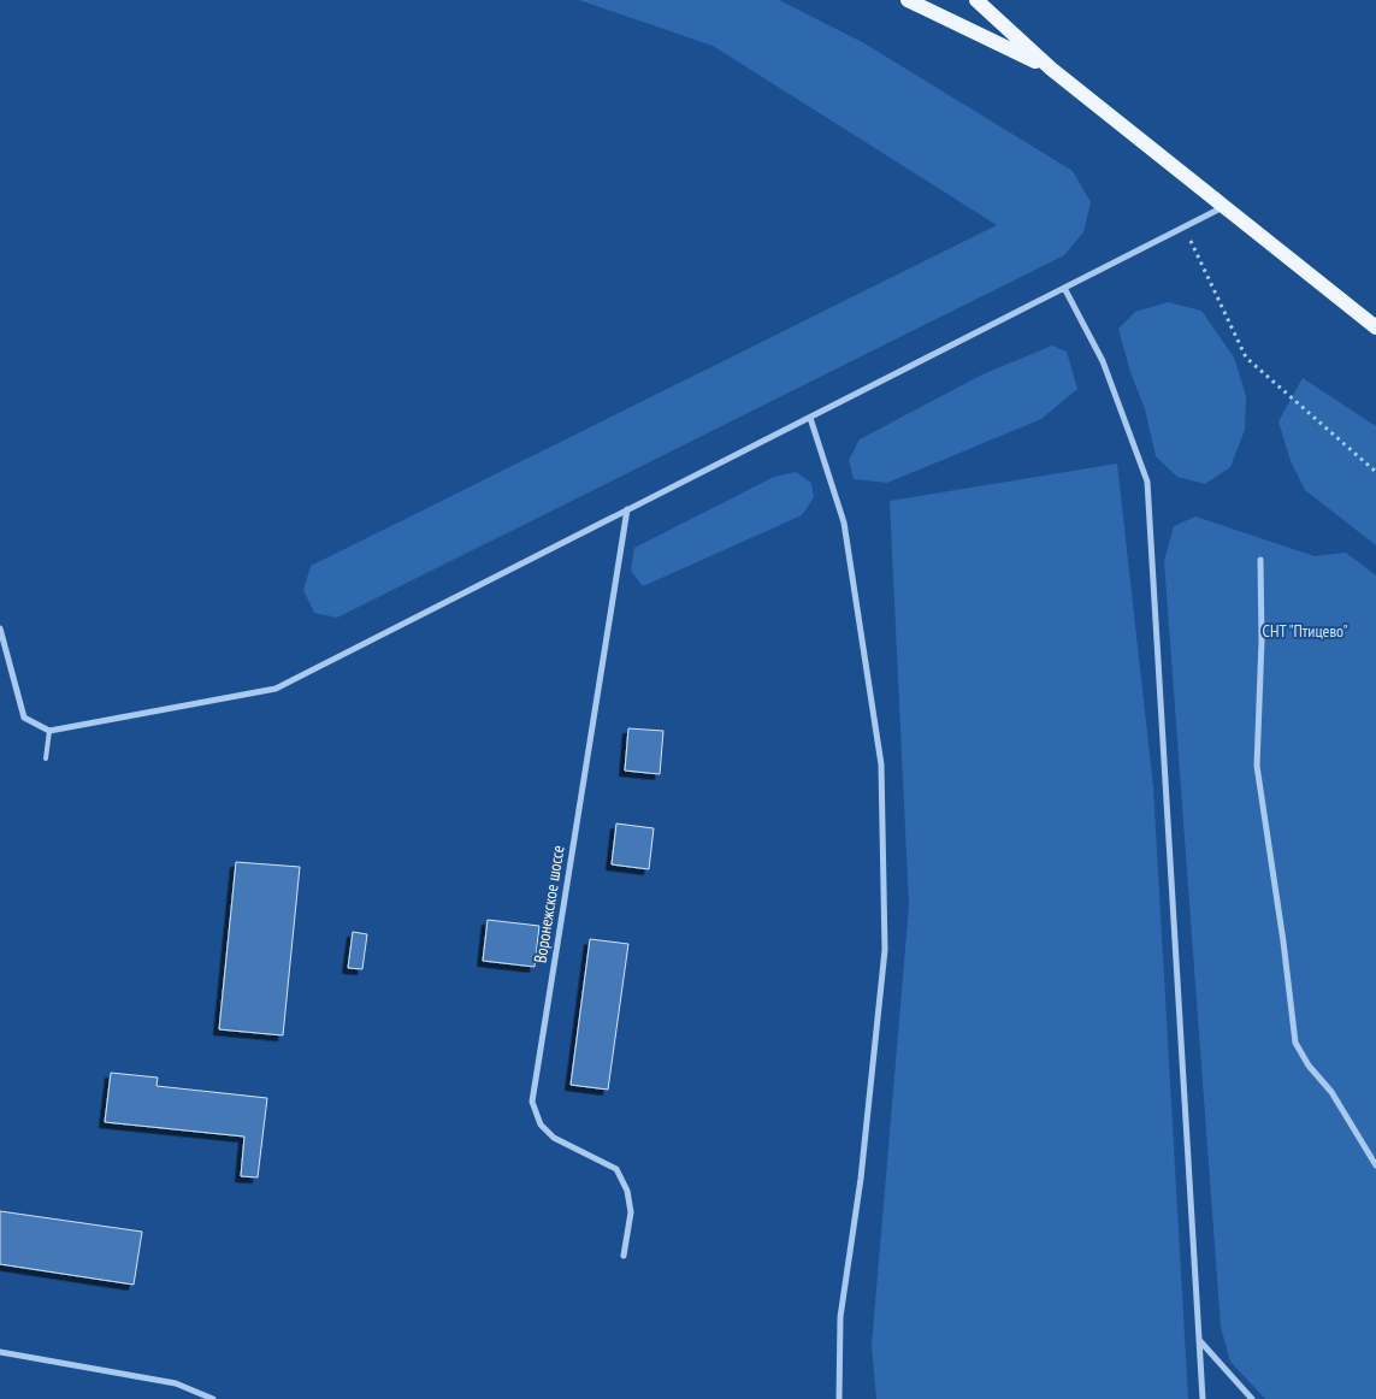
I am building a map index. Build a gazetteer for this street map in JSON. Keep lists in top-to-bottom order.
{
  "streets": {
    "street": ["Воронежское шоссе"]
  },
  "parks": ["СНТ \"Птицево\""]
}
